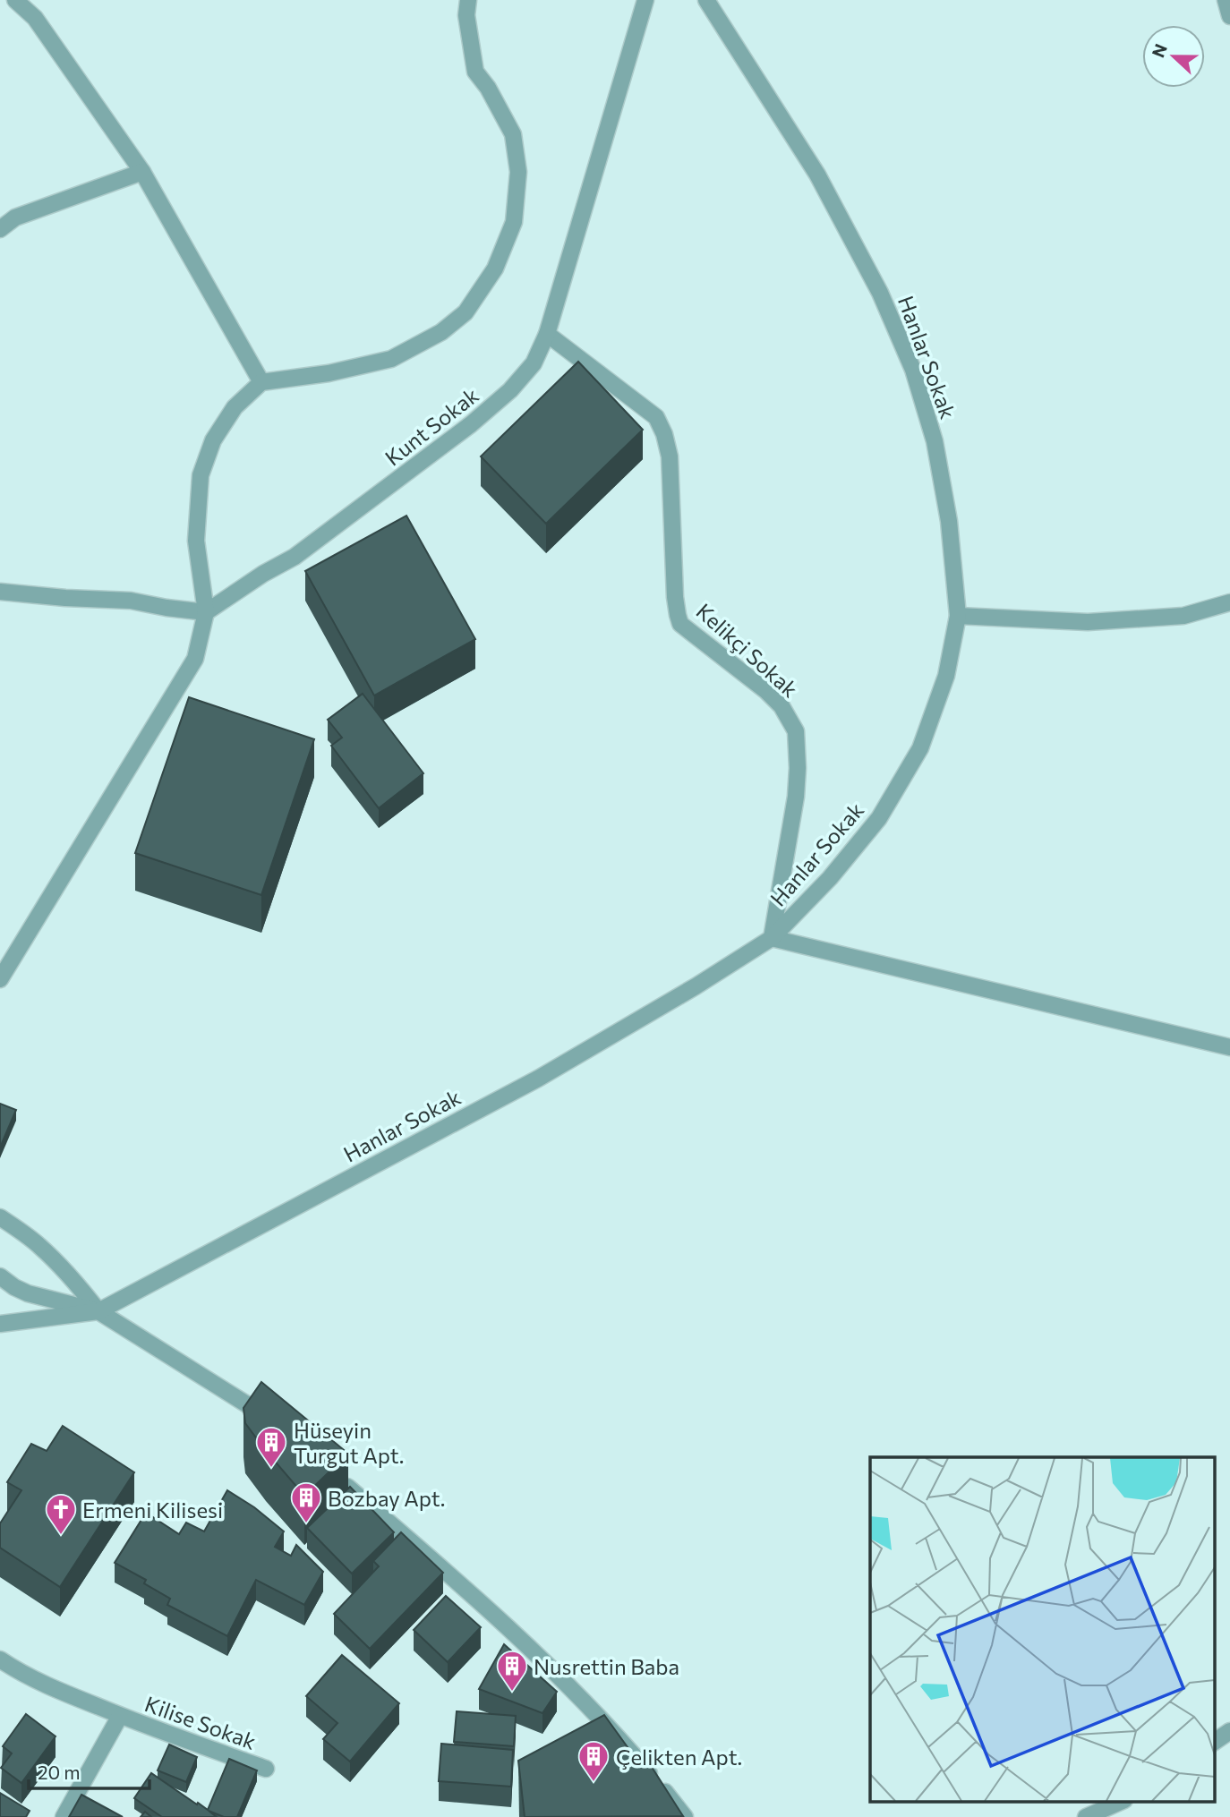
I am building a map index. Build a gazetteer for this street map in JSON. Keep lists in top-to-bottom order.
{
  "streets": {
    "street": [
      "Hanlar Sokak",
      "Kunt Sokak",
      "Kelikçi Sokak",
      "Kilise Sokak"
    ]
  },
  "crossings": [
    ["Hanlar Sokak", "Kelikçi Sokak"],
    ["Kunt Sokak", "Kelikçi Sokak"]
  ],
  "places": {
    "building": [
      "Hüseyin Turgut Apt.",
      "Bozbay Apt.",
      "Nusrettin Baba",
      "Çelikten Apt."
    ],
    "church": ["Ermeni Kilisesi"]
  },
  "scale_bar": "20 m",
  "north": "left"
}
